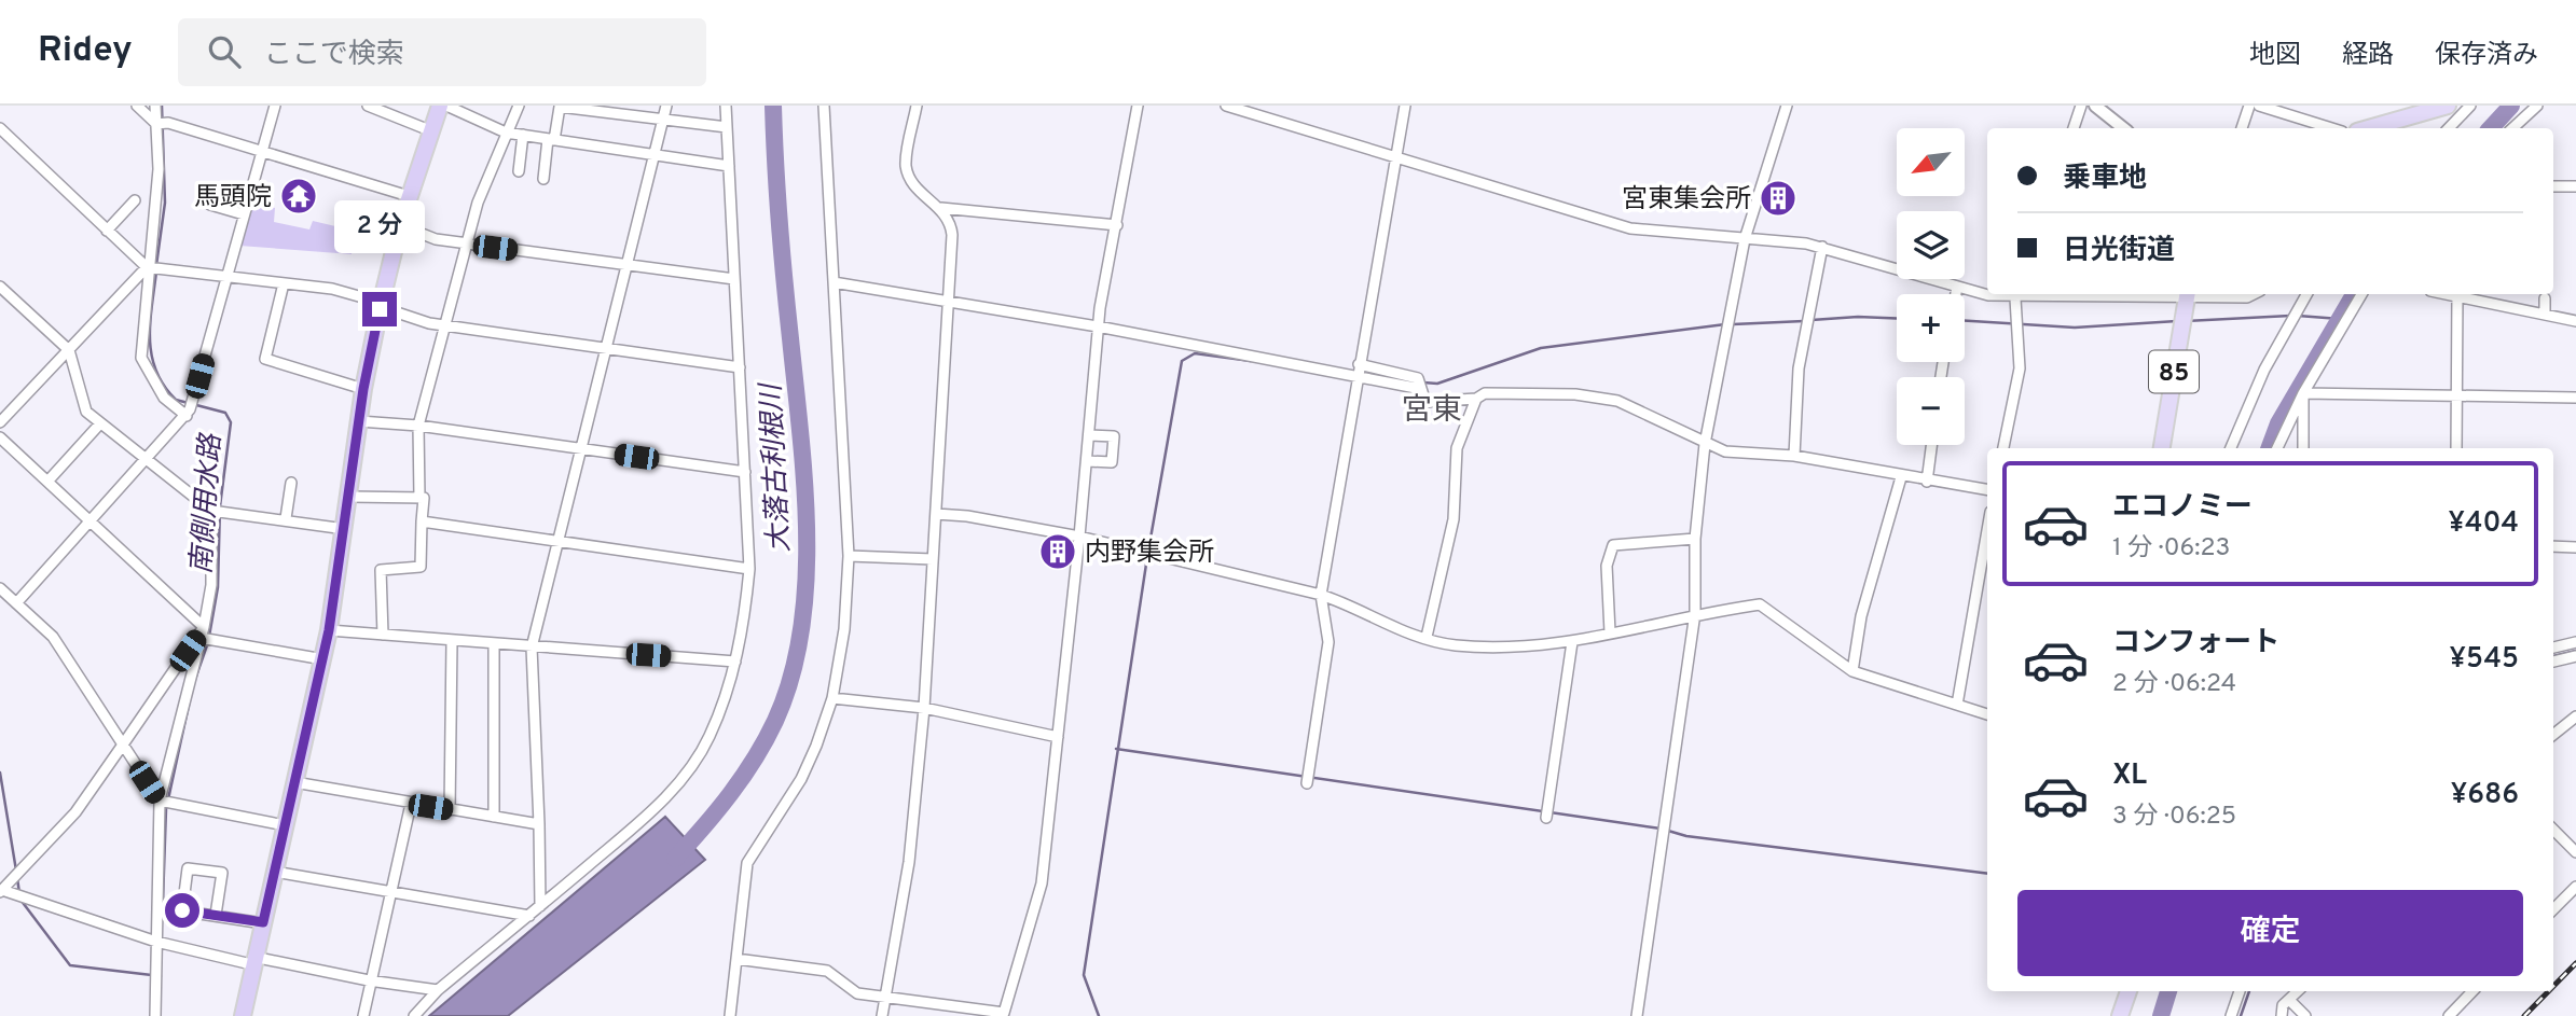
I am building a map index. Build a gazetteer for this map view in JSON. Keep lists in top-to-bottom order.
{
  "streets": {
    "main road": ["85"]
  },
  "districts": ["宮東"],
  "water": ["大落古利根川", "南側用水路"],
  "places": {
    "temple": ["馬頭院"],
    "building": ["宮東集会所", "内野集会所"]
  },
  "north": "bottom left",
  "page": {
    "header": "Ridey",
    "search": "ここで検索",
    "nav": ["地図", "経路", "保存済み"],
    "map_buttons": ["+", "−"],
    "banner": ["乗車地", "日光街道"],
    "bubble": "2 分",
    "list": [
      {
        "name": "エコノミー",
        "note": "1 分 · 06:23",
        "value": "¥404"
      },
      {
        "name": "コンフォート",
        "note": "2 分 · 06:24",
        "value": "¥545"
      },
      {
        "name": "XL",
        "note": "3 分 · 06:25",
        "value": "¥686"
      }
    ],
    "buttons": "確定"
  }
}
